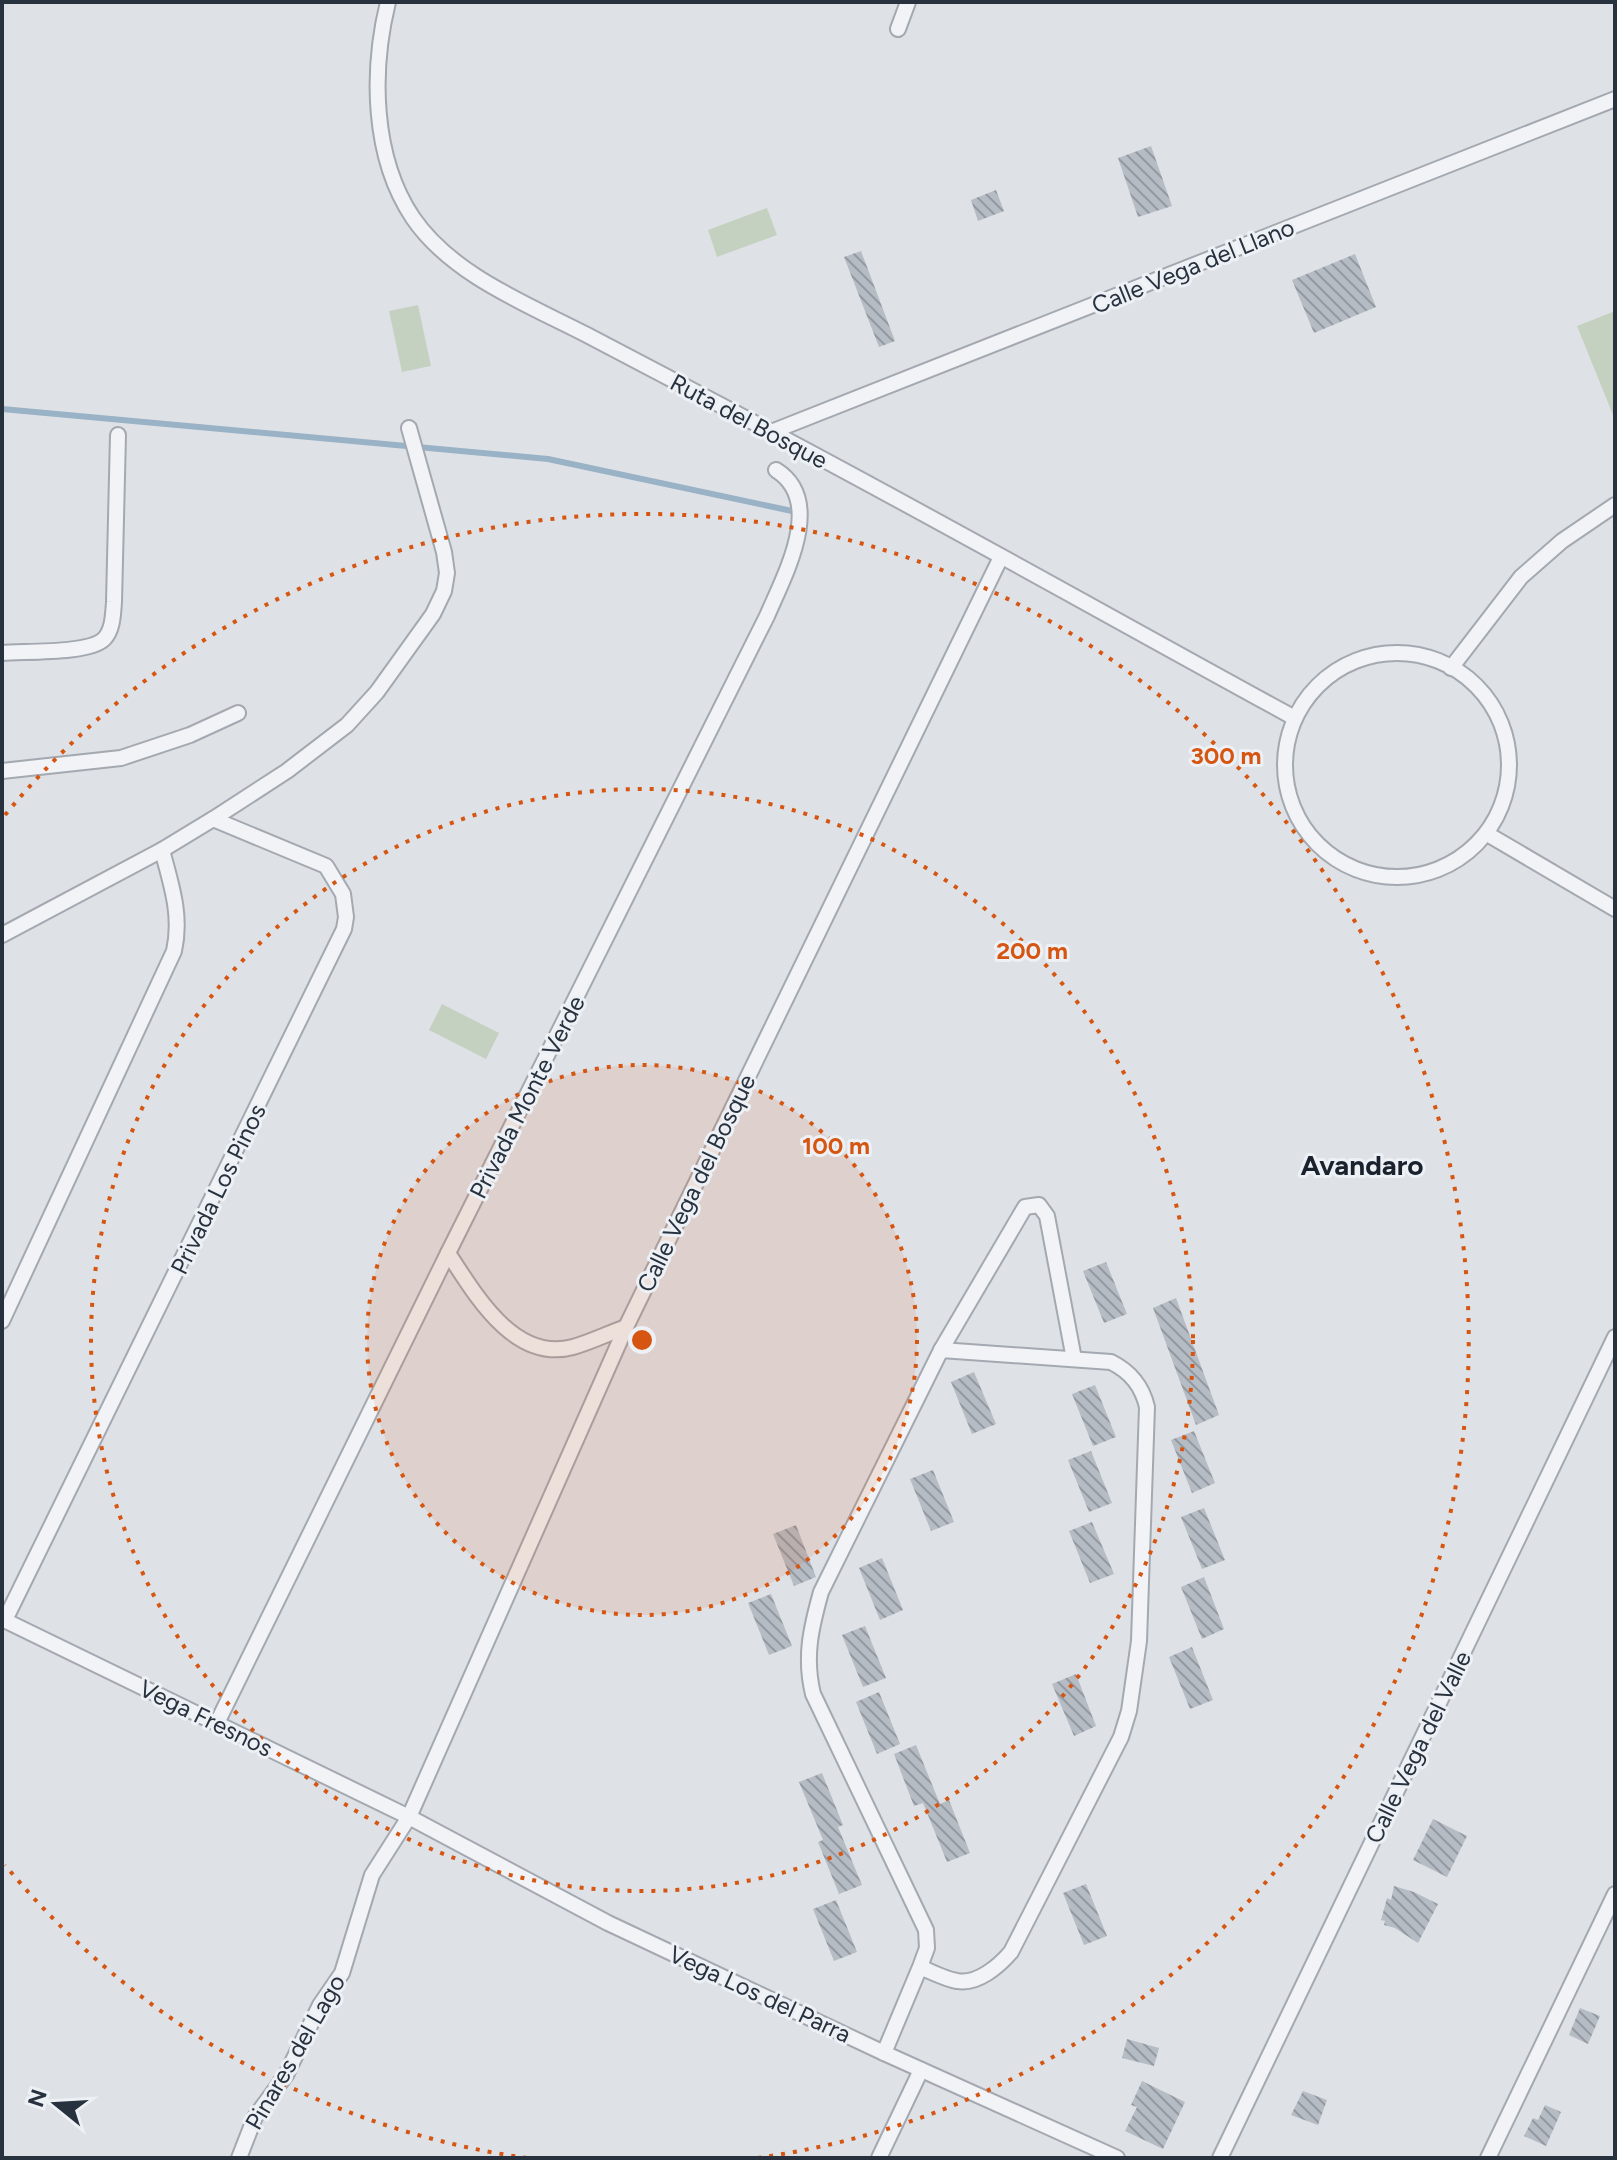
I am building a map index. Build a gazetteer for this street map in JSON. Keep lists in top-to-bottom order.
{
  "streets": {
    "street": [
      "Calle Vega del Llano",
      "Ruta del Bosque",
      "Privada Monte Verde",
      "Calle Vega del Bosque",
      "Privada Los Pinos",
      "Vega Fresnos",
      "Calle Vega del Valle",
      "Vega Los del Parra",
      "Pinares del Lago"
    ]
  },
  "crossings": [
    ["Calle Vega del Llano", "Ruta del Bosque"],
    ["Ruta del Bosque", "Calle Vega del Bosque"],
    ["Privada Monte Verde", "Vega Fresnos"],
    ["Calle Vega del Bosque", "Vega Fresnos"],
    ["Calle Vega del Bosque", "Vega Los del Parra"],
    ["Calle Vega del Bosque", "Pinares del Lago"],
    ["Privada Los Pinos", "Vega Fresnos"],
    ["Vega Fresnos", "Vega Los del Parra"],
    ["Vega Fresnos", "Pinares del Lago"],
    ["Vega Los del Parra", "Pinares del Lago"]
  ],
  "districts": ["Avandaro"],
  "north": "left",
  "rings": ["300 m", "200 m", "100 m"]
}
